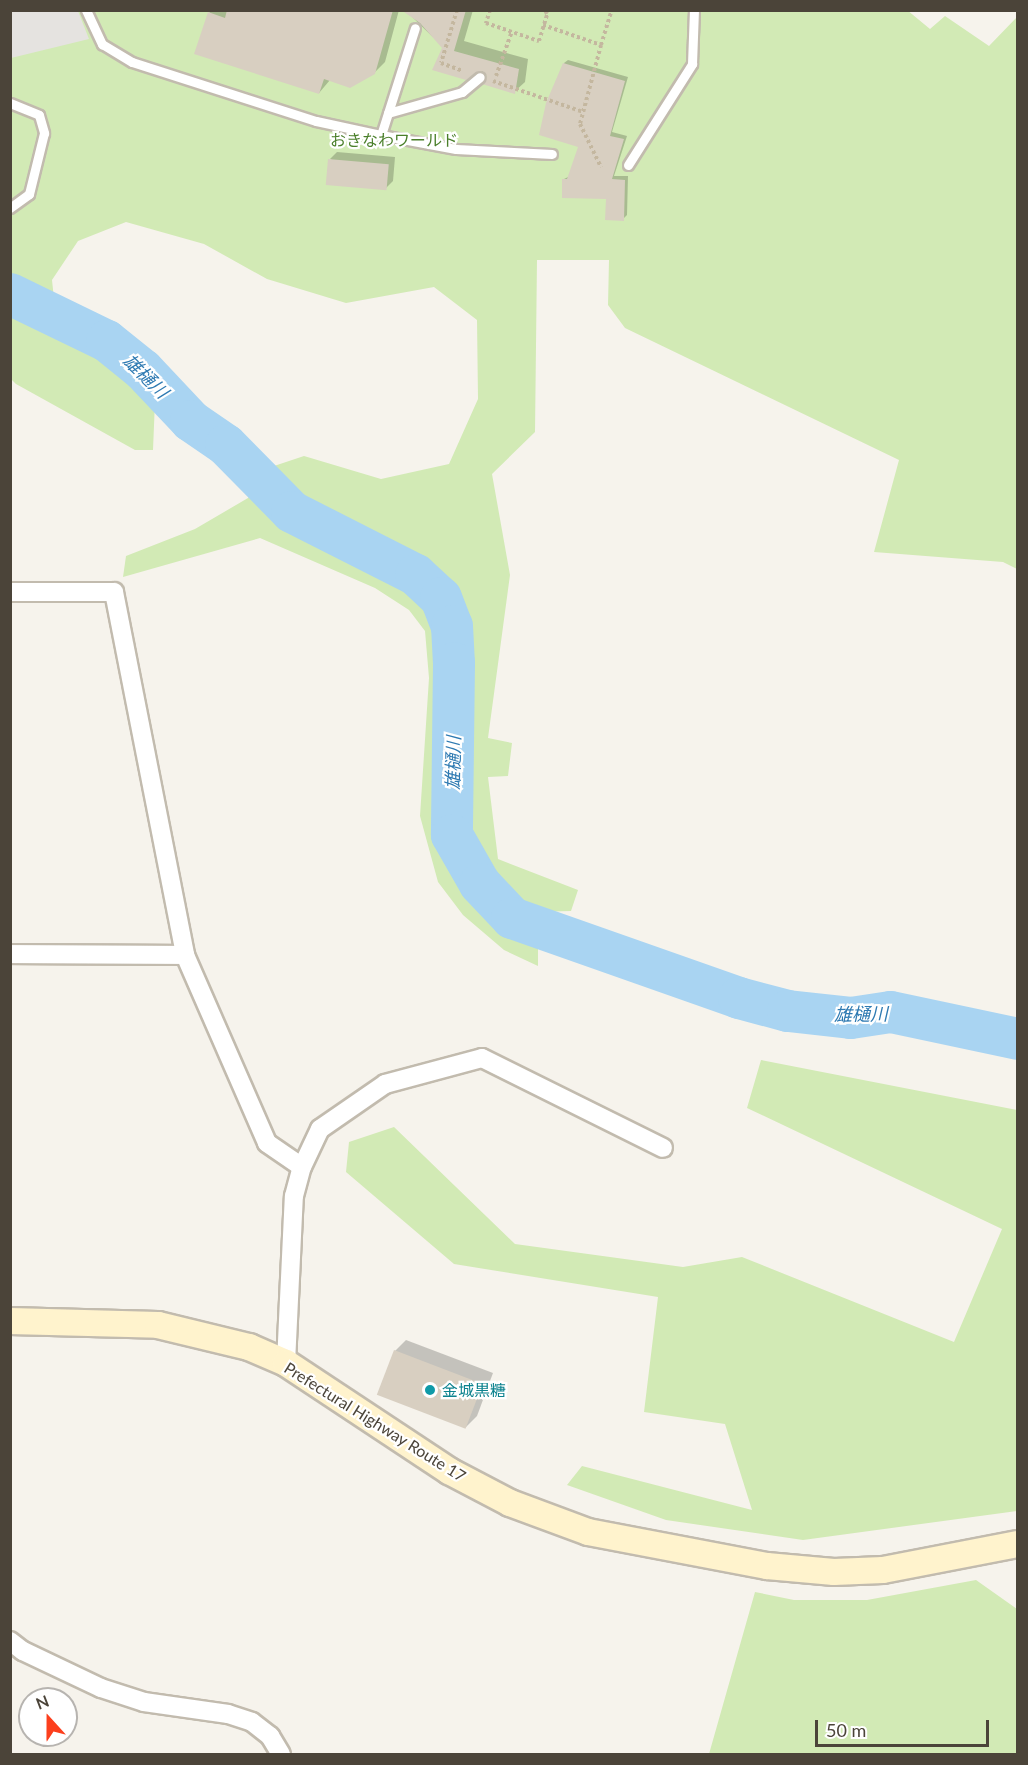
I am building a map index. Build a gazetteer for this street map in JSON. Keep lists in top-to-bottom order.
{
  "streets": {
    "main road": ["Prefectural Highway Route 17"]
  },
  "water": ["雄樋川"],
  "parks": ["おきなわワールド"],
  "places": ["金城黒糖"],
  "scale_bar": "50 m",
  "north": "top"
}
